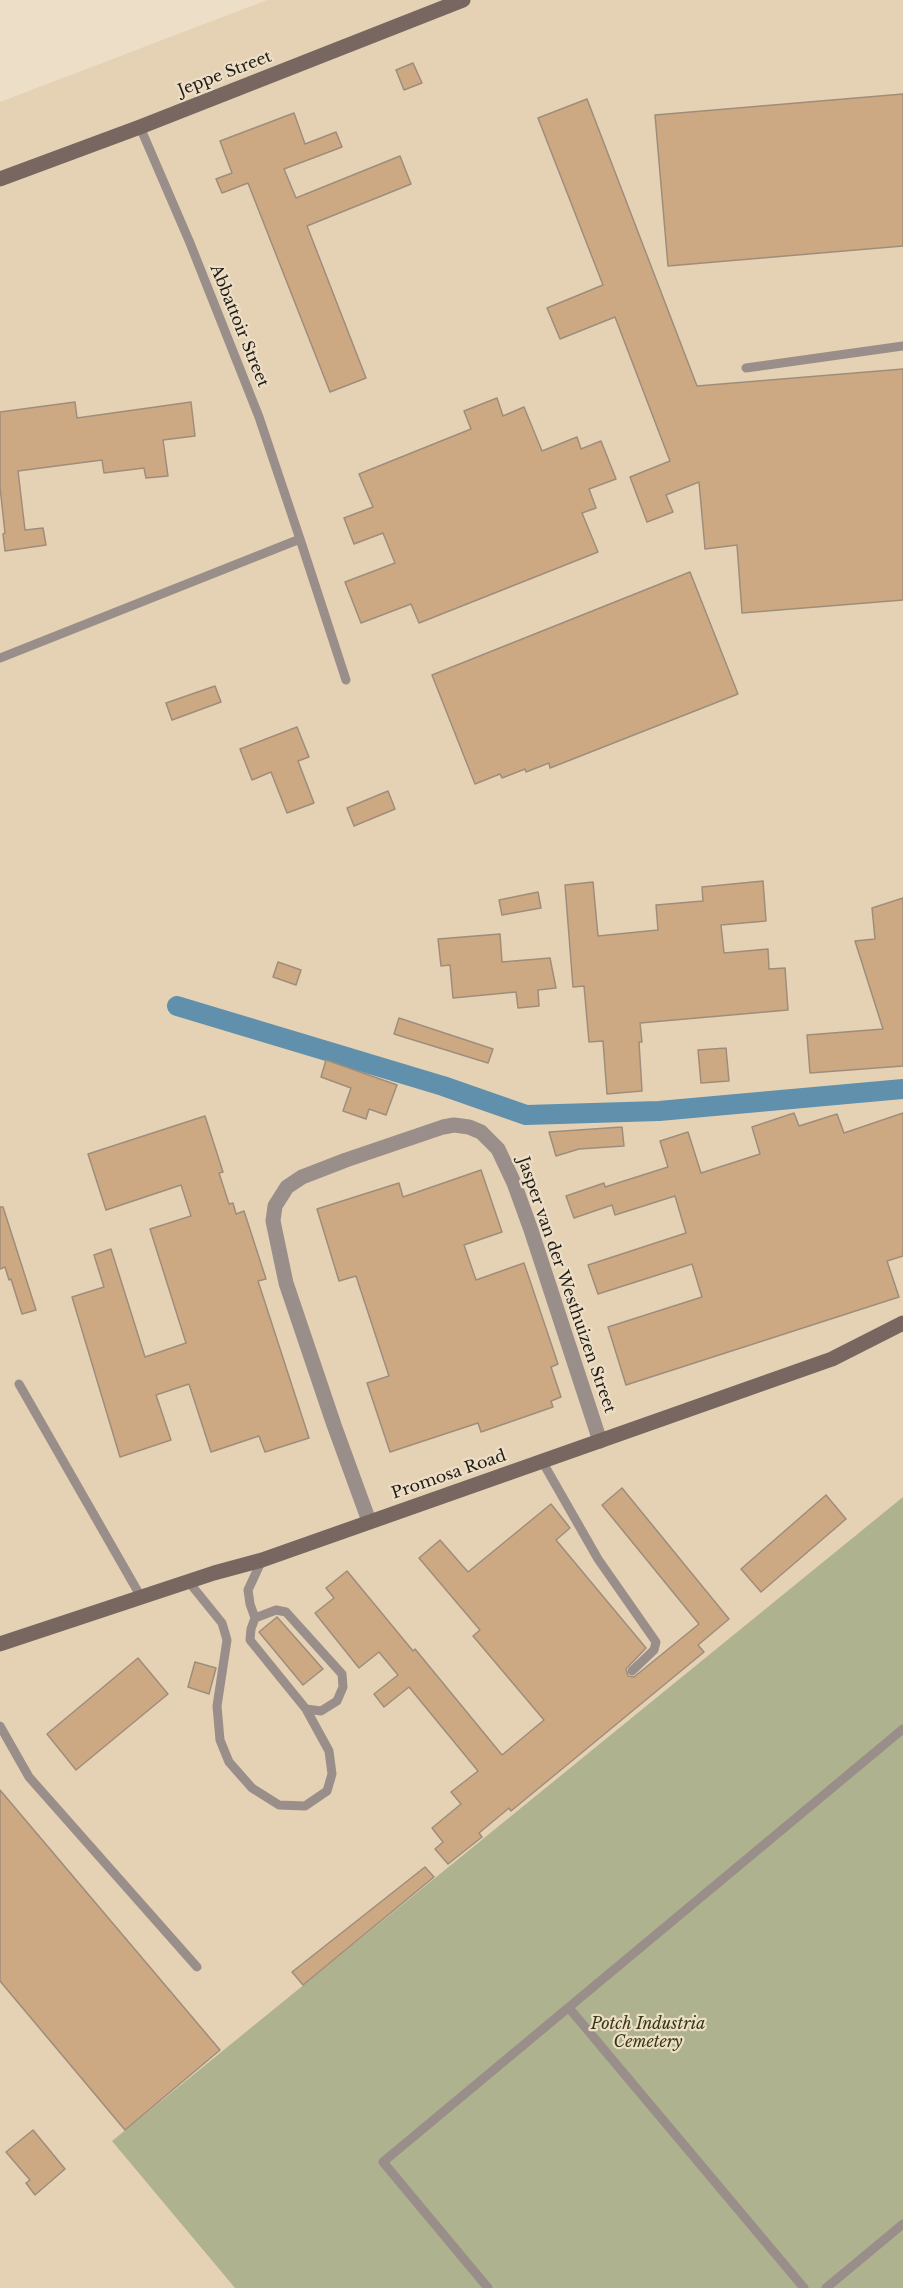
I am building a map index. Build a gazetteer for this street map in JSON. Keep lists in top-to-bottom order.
{
  "streets": {
    "street": ["Jeppe Street", "Jasper van der Westhuizen Street", "Promosa Road"],
    "lane": ["Abbattoir Street"]
  },
  "crossings": [
    ["Jeppe Street", "Abbattoir Street"],
    ["Jasper van der Westhuizen Street", "Promosa Road"]
  ],
  "parks": ["Potch Industria Cemetery"]
}
